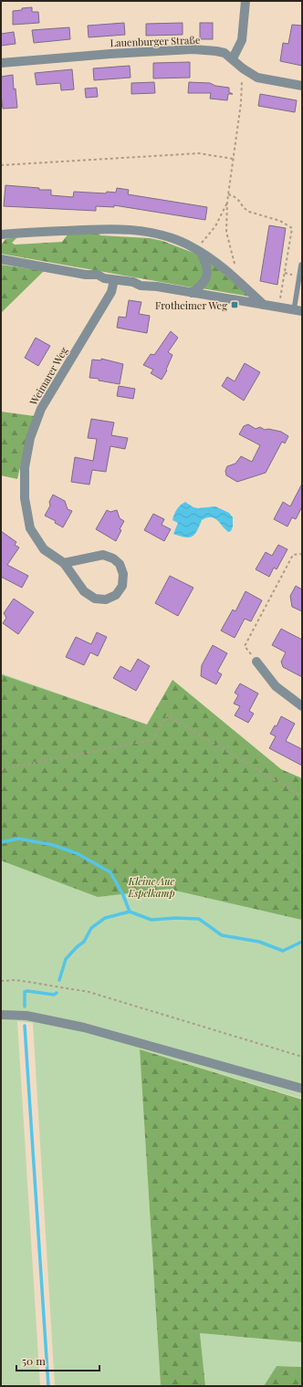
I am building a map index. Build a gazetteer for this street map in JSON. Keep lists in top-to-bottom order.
{
  "streets": {
    "street": ["Lauenburger Straße", "Weimarer Weg"]
  },
  "parks": ["Kleine Aue Espelkamp"],
  "places": {
    "transit": ["Frotheimer Weg"]
  },
  "scale_bar": "50 m"
}
